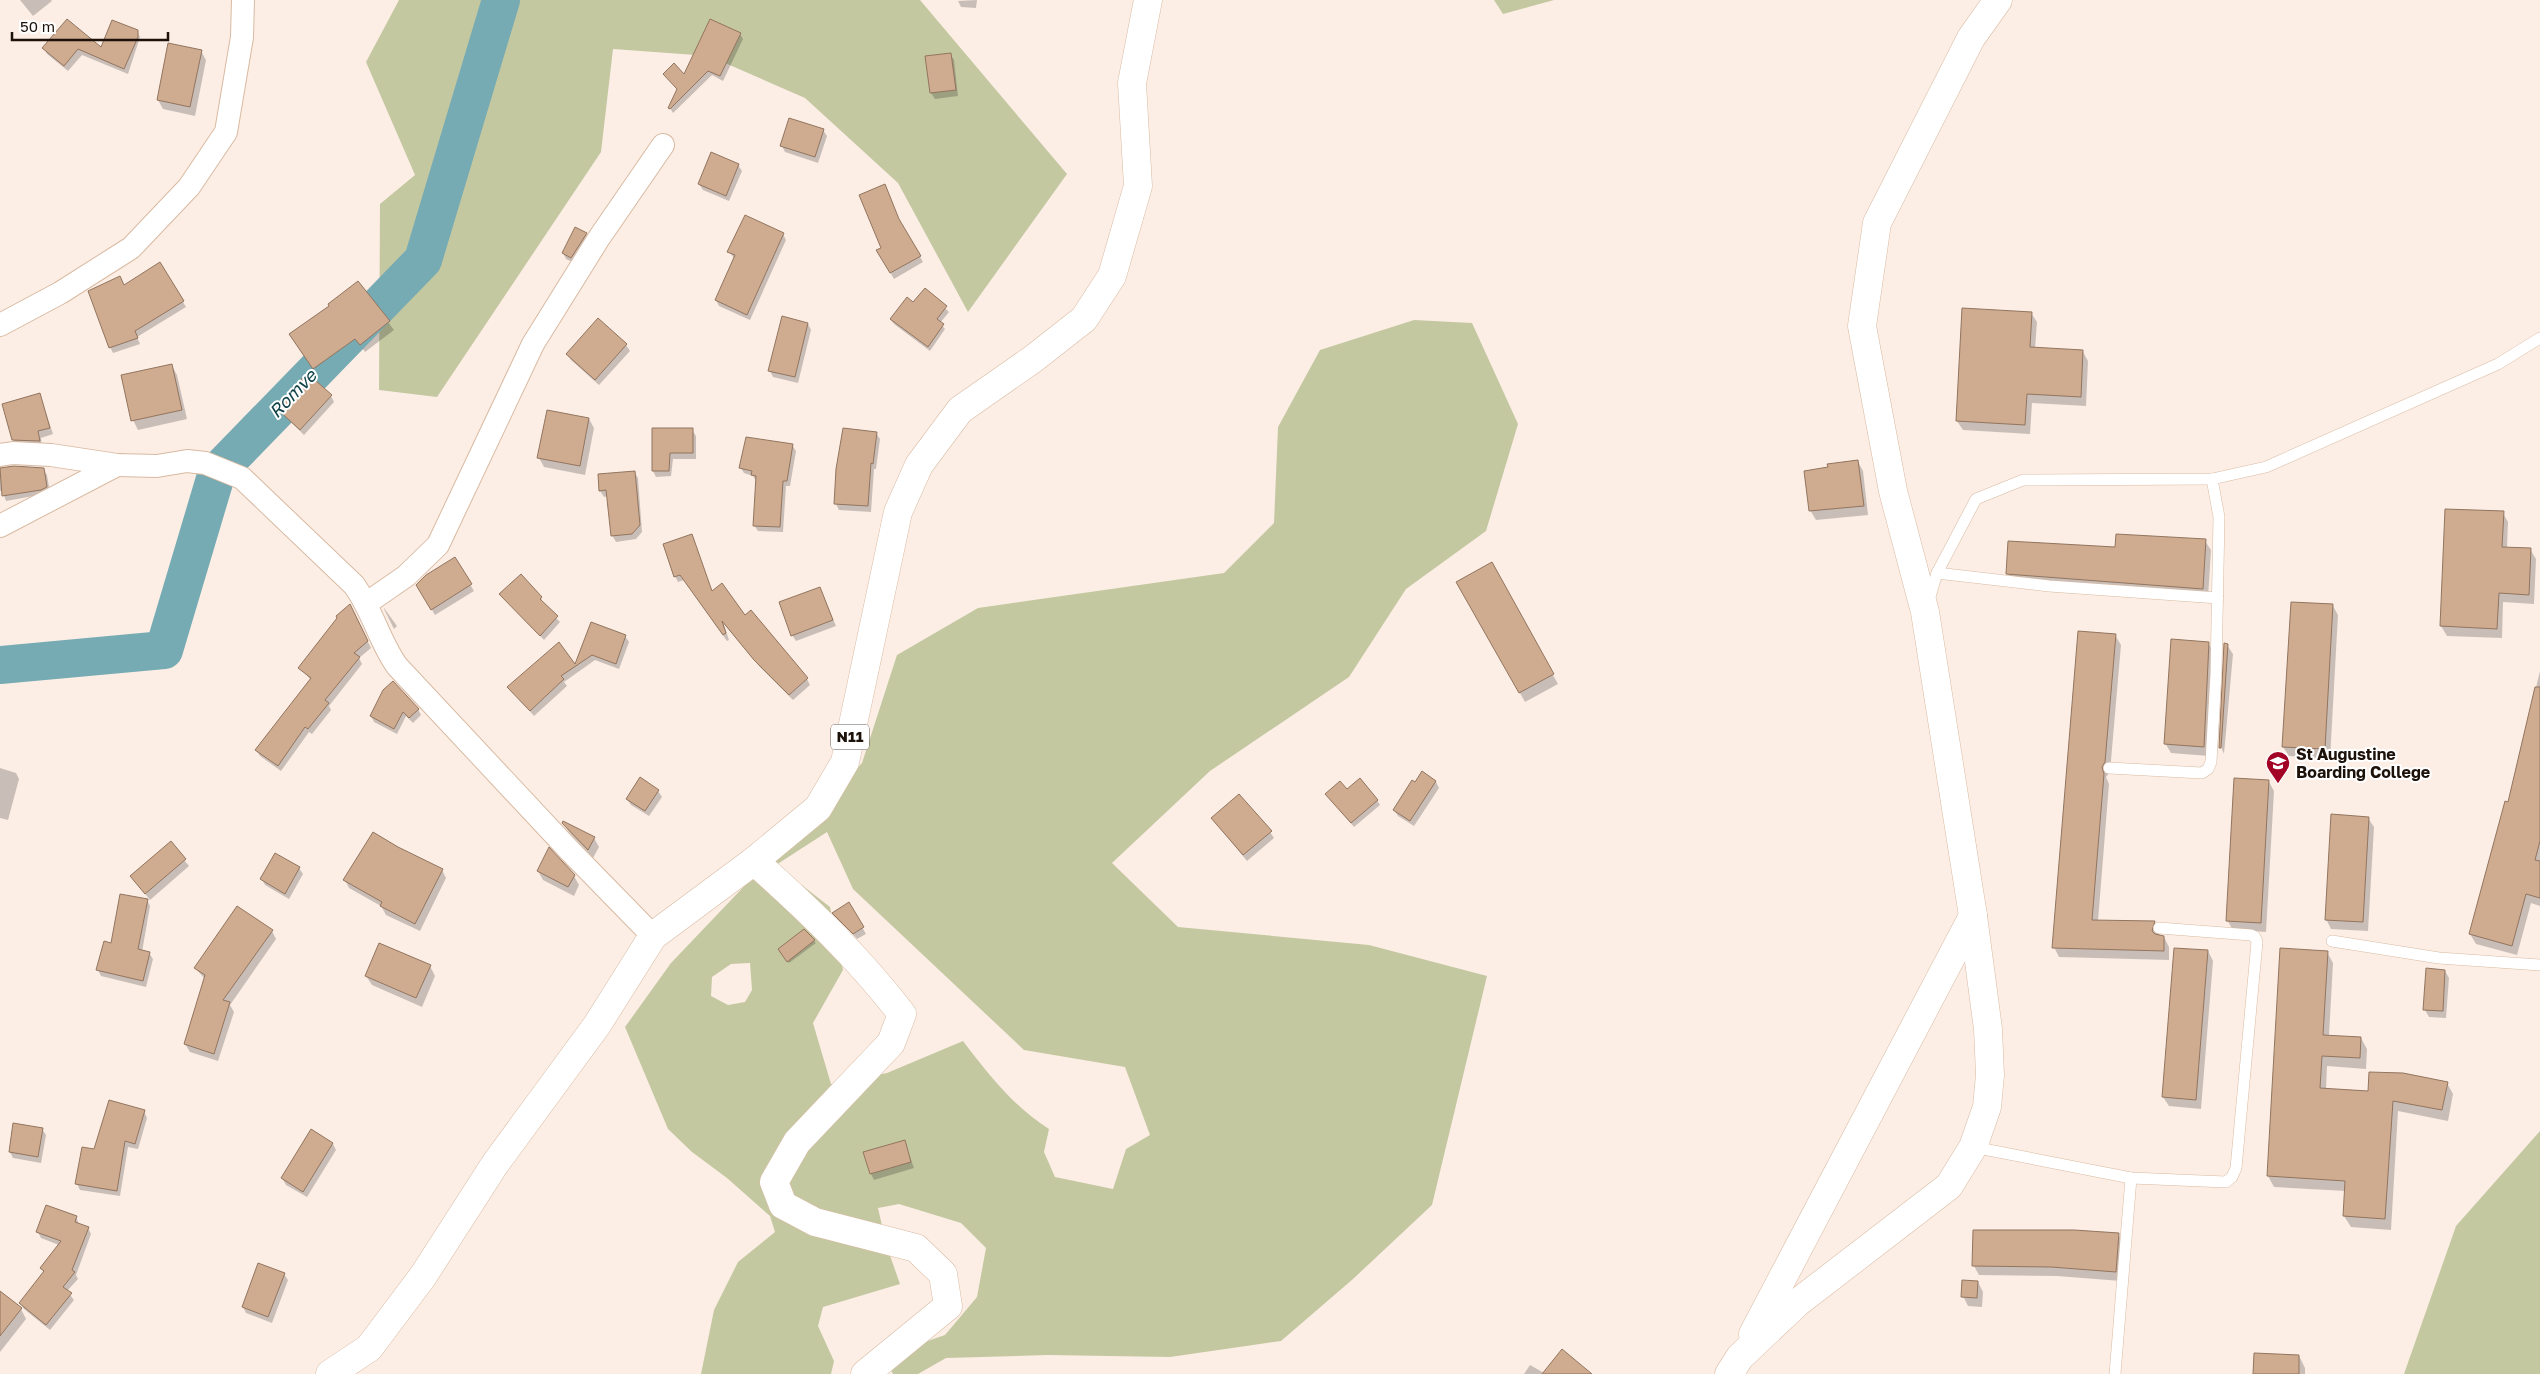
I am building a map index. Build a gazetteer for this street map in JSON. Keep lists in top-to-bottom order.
{
  "streets": {
    "main road": ["N11"]
  },
  "water": ["Romve"],
  "places": {
    "school or university": ["St Augustine Boarding College"]
  },
  "scale_bar": "50 m"
}
